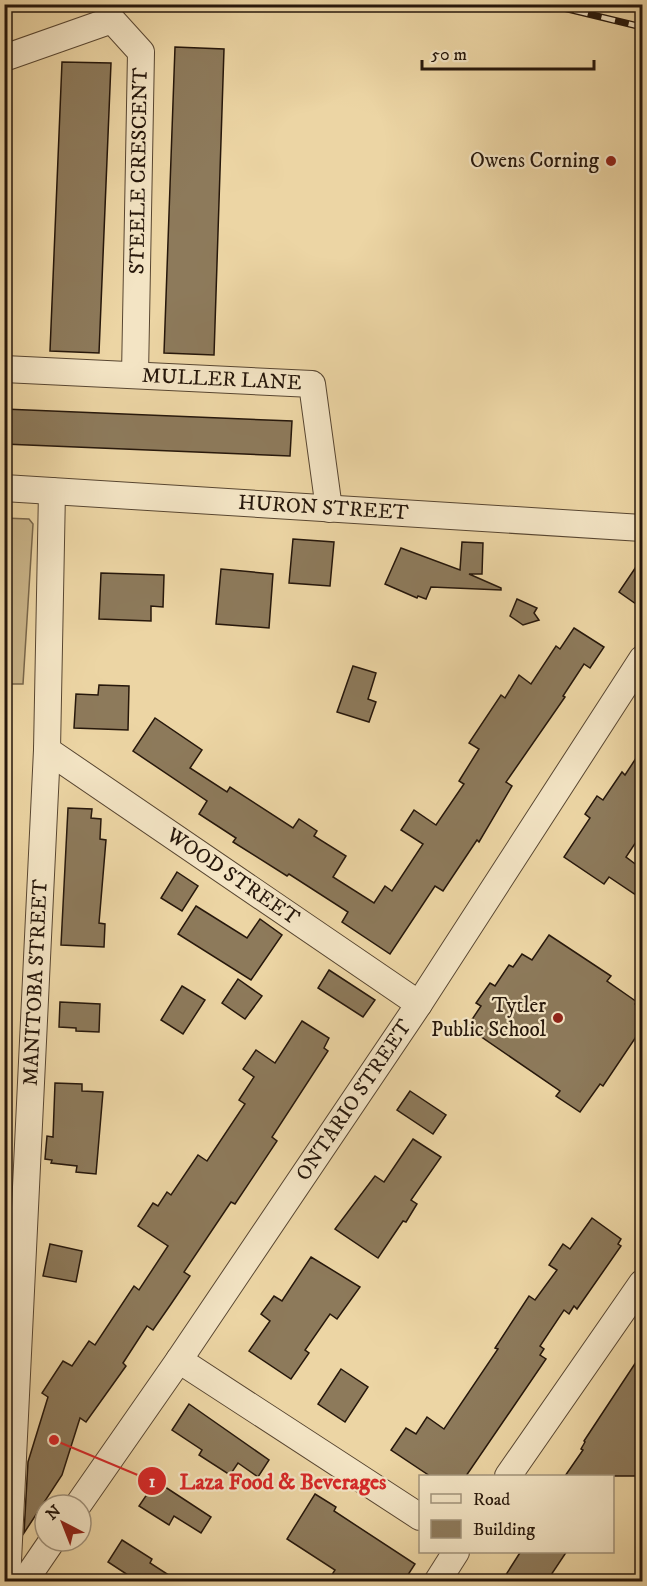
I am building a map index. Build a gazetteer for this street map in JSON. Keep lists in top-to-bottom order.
{
  "streets": {
    "street": [
      "STEELE CRESCENT",
      "MULLER LANE",
      "HURON STREET",
      "WOOD STREET",
      "MANITOBA STREET",
      "ONTARIO STREET"
    ]
  },
  "crossings": [
    ["STEELE CRESCENT", "MULLER LANE"],
    ["MULLER LANE", "HURON STREET"],
    ["HURON STREET", "MANITOBA STREET"],
    ["WOOD STREET", "MANITOBA STREET"],
    ["WOOD STREET", "ONTARIO STREET"]
  ],
  "places": ["Owens Corning", "Tytler Public School", "Laza Food & Beverages"],
  "legend": ["Road", "Building"],
  "scale_bar": "50 m",
  "north": "top left"
}
